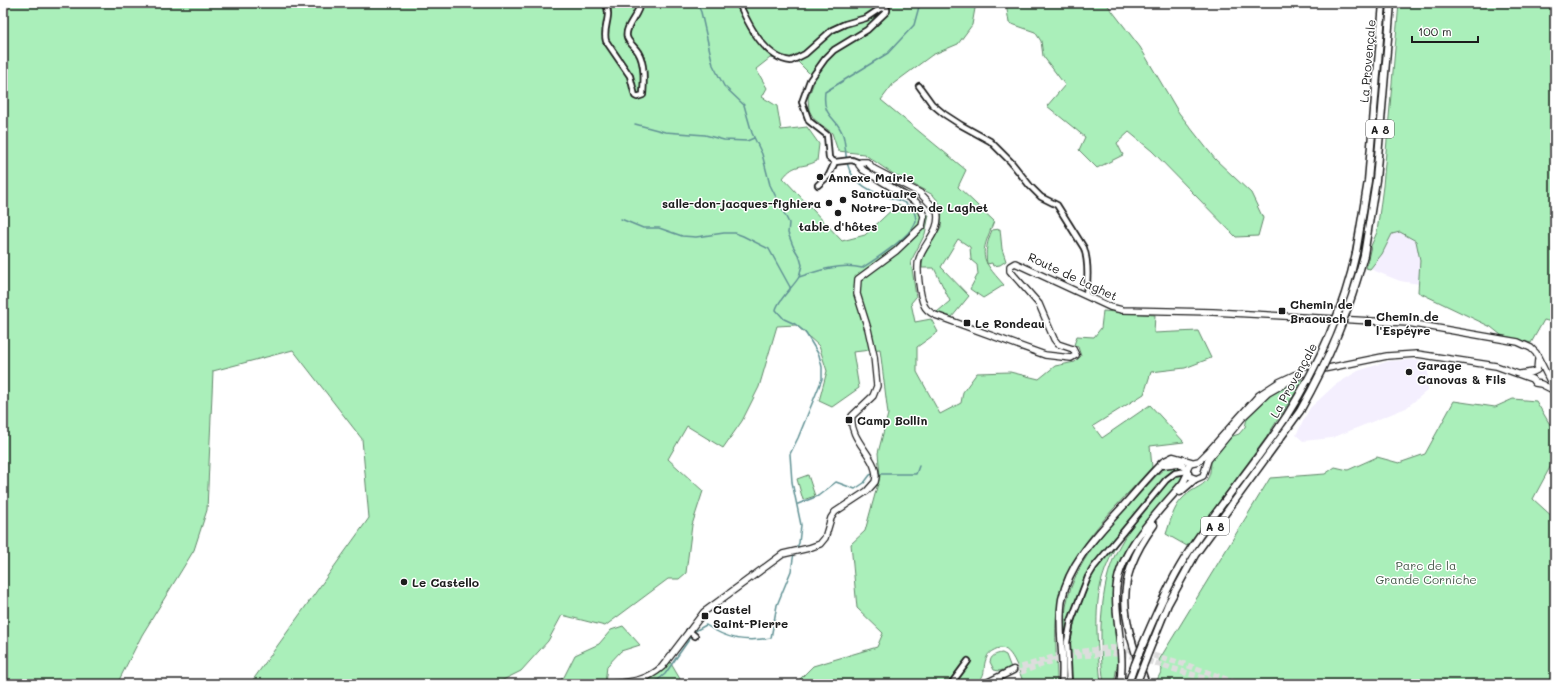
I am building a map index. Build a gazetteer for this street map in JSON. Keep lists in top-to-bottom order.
{
  "streets": {
    "highway": ["La Provençale", "A 8"],
    "main road": ["Route de Laghet"]
  },
  "parks": ["Parc de la Grande Corniche"],
  "places": {
    "other": [
      "Annexe Mairie",
      "Sanctuaire Notre-Dame de Laghet",
      "salle-don-jacques-fighiera",
      "table d'hôtes",
      "Garage Canovas & Fils",
      "Le Castello"
    ],
    "transit": [
      "Chemin de Braousch",
      "Le Rondeau",
      "Chemin de l'Espéyre",
      "Camp Bollin",
      "Castel Saint-Pierre"
    ]
  },
  "scale_bar": "100 m"
}
